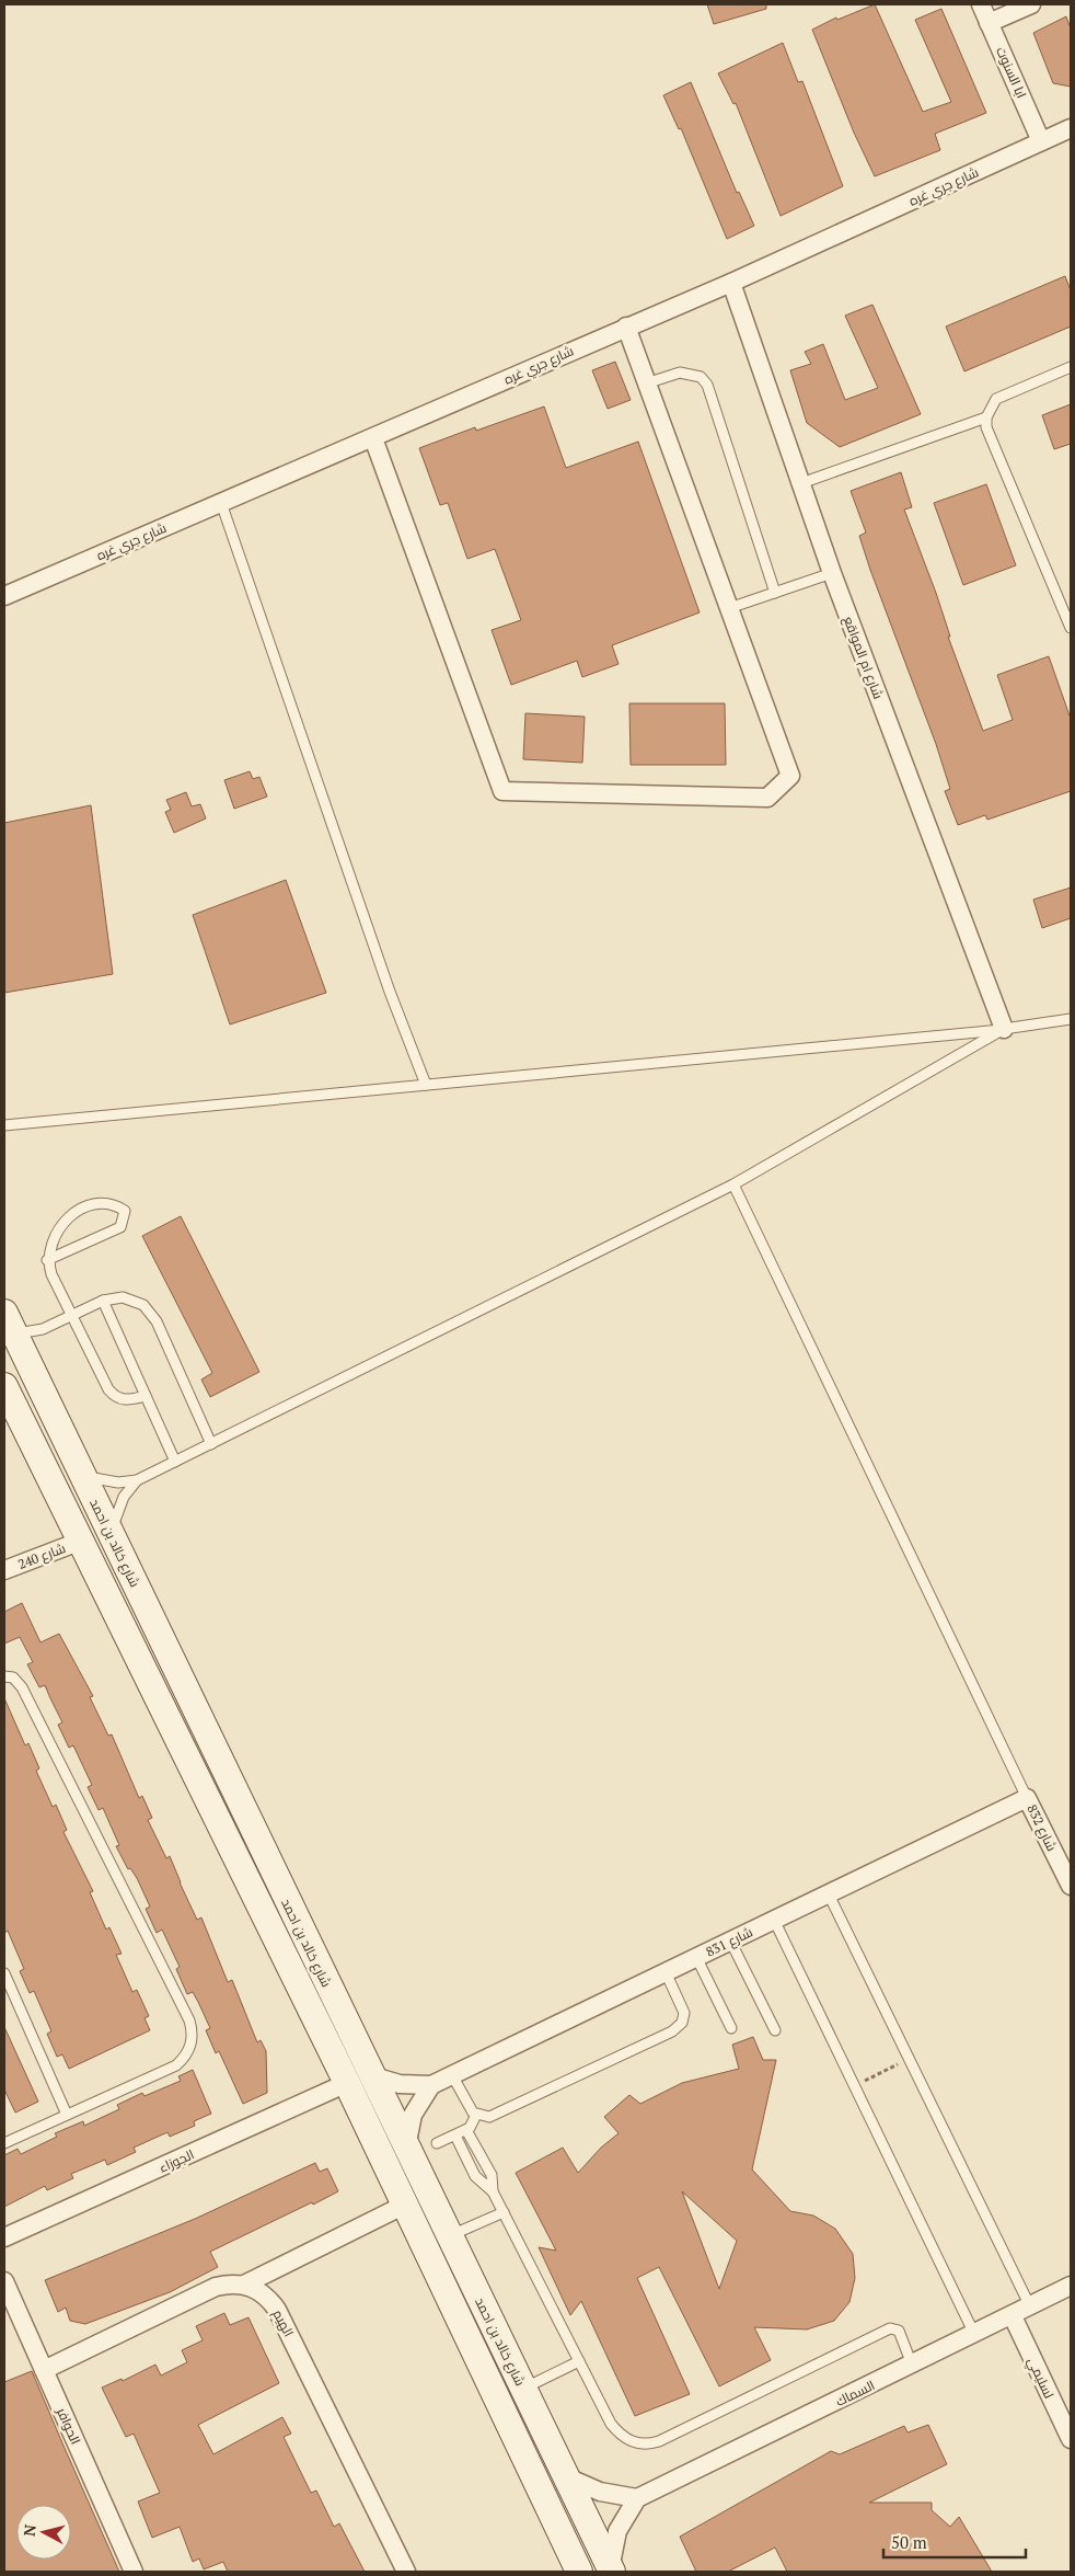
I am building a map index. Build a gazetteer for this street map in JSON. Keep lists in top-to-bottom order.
{
  "streets": {
    "main road": ["شارع خالد بن احمد"],
    "street": [
      "ابا السنوت",
      "شارع جري غره",
      "شارع ام المواقع",
      "شارع 240",
      "شارع 832",
      "شارع 831",
      "الجوزاء",
      "الهيم",
      "لسليمي",
      "السماك",
      "الحوافر"
    ]
  },
  "crossings": [
    ["ابا السنوت", "شارع جري غره"],
    ["شارع جري غره", "شارع ام المواقع"],
    ["شارع خالد بن احمد", "شارع 240"],
    ["شارع خالد بن احمد", "شارع 831"],
    ["شارع خالد بن احمد", "الجوزاء"],
    ["شارع 832", "شارع 831"],
    ["شارع 831", "الجوزاء"],
    ["لسليمي", "السماك"]
  ],
  "scale_bar": "50 m",
  "north": "left"
}
